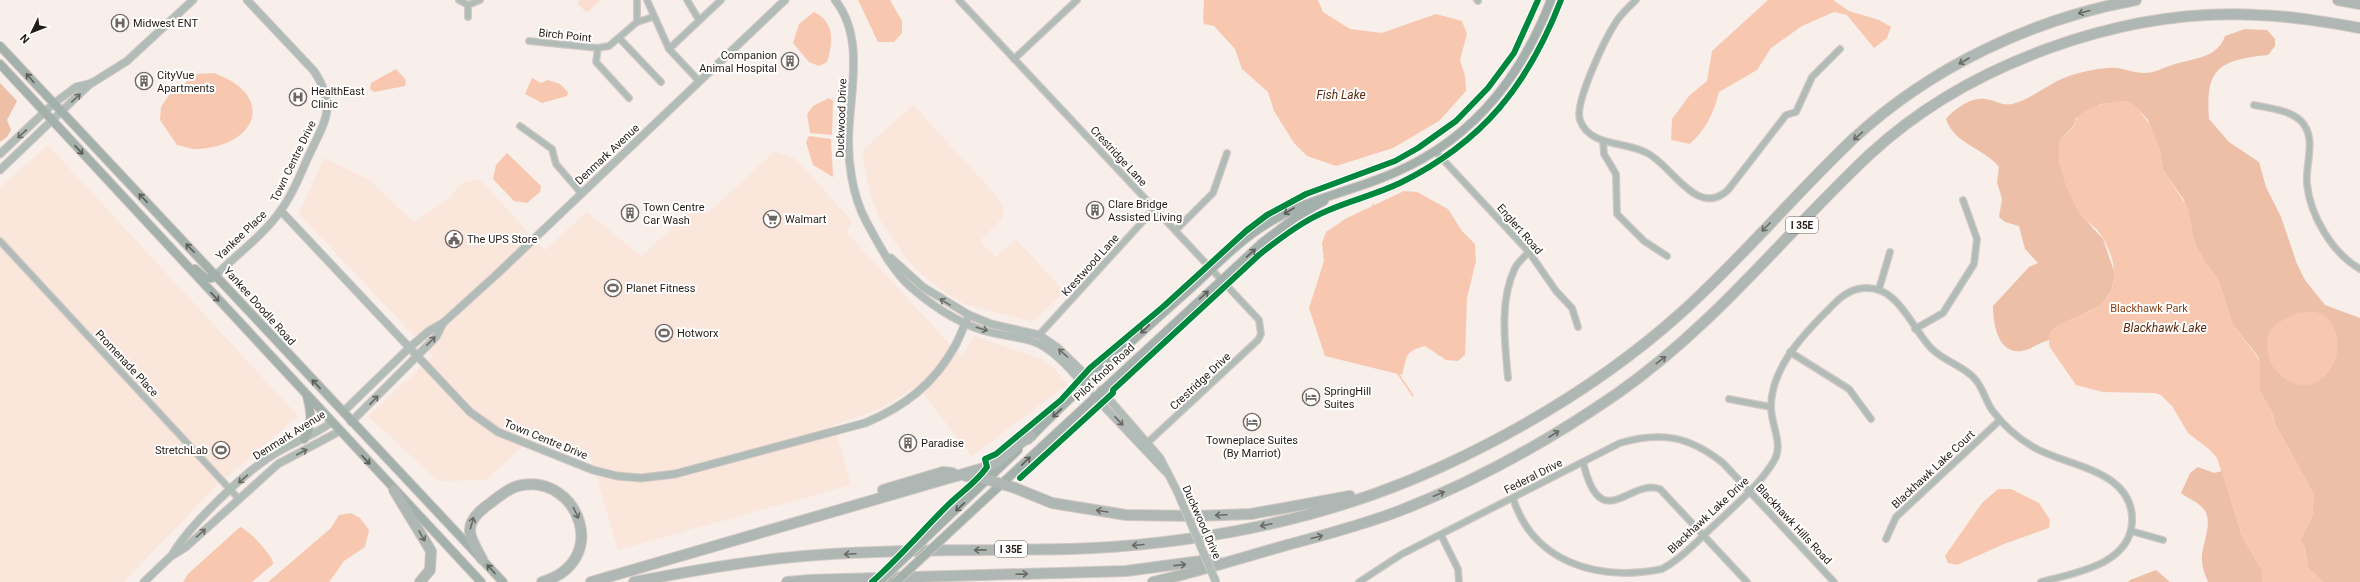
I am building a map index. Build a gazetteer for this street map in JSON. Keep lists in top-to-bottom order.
{
  "streets": {
    "highway": ["I 35E"],
    "main road": [
      "Duckwood Drive",
      "Denmark Avenue",
      "Yankee Doodle Road",
      "Pilot Knob Road"
    ],
    "street": [
      "Birch Point",
      "Crestridge Lane",
      "Town Centre Drive",
      "Englert Road",
      "Yankee Place",
      "Krestwood Lane",
      "Promenade Place",
      "Crestridge Drive",
      "Blackhawk Lake Court",
      "Federal Drive",
      "Blackhawk Lake Drive",
      "Blackhawk Hills Road"
    ]
  },
  "crossings": [
    ["Duckwood Drive", "Town Centre Drive"],
    ["Duckwood Drive", "Krestwood Lane"],
    ["Duckwood Drive", "Pilot Knob Road"],
    ["Duckwood Drive", "Crestridge Drive"],
    ["Denmark Avenue", "Town Centre Drive"],
    ["Denmark Avenue", "Yankee Doodle Road"],
    ["Denmark Avenue", "Promenade Place"],
    ["Crestridge Lane", "Krestwood Lane"],
    ["Crestridge Lane", "Pilot Knob Road"],
    ["Crestridge Lane", "Crestridge Drive"],
    ["Town Centre Drive", "Yankee Place"],
    ["Englert Road", "Pilot Knob Road"],
    ["Yankee Place", "Yankee Doodle Road"],
    ["Federal Drive", "Blackhawk Hills Road"],
    ["Blackhawk Lake Drive", "Blackhawk Hills Road"]
  ],
  "water": ["Fish Lake", "Blackhawk Lake"],
  "parks": ["Blackhawk Park"],
  "places": {
    "hospital": ["Midwest ENT", "HealthEast Clinic"],
    "building": [
      "Companion Animal Hospital",
      "CityVue Apartments",
      "Clare Bridge Assisted Living",
      "Town Centre Car Wash",
      "Paradise"
    ],
    "supermarket": ["Walmart"],
    "public building": ["The UPS Store"],
    "sports": ["Planet Fitness", "Hotworx", "StretchLab"],
    "hotel": ["SpringHill Suites", "Towneplace Suites (By Marriot)"]
  },
  "north": "bottom left"
}
